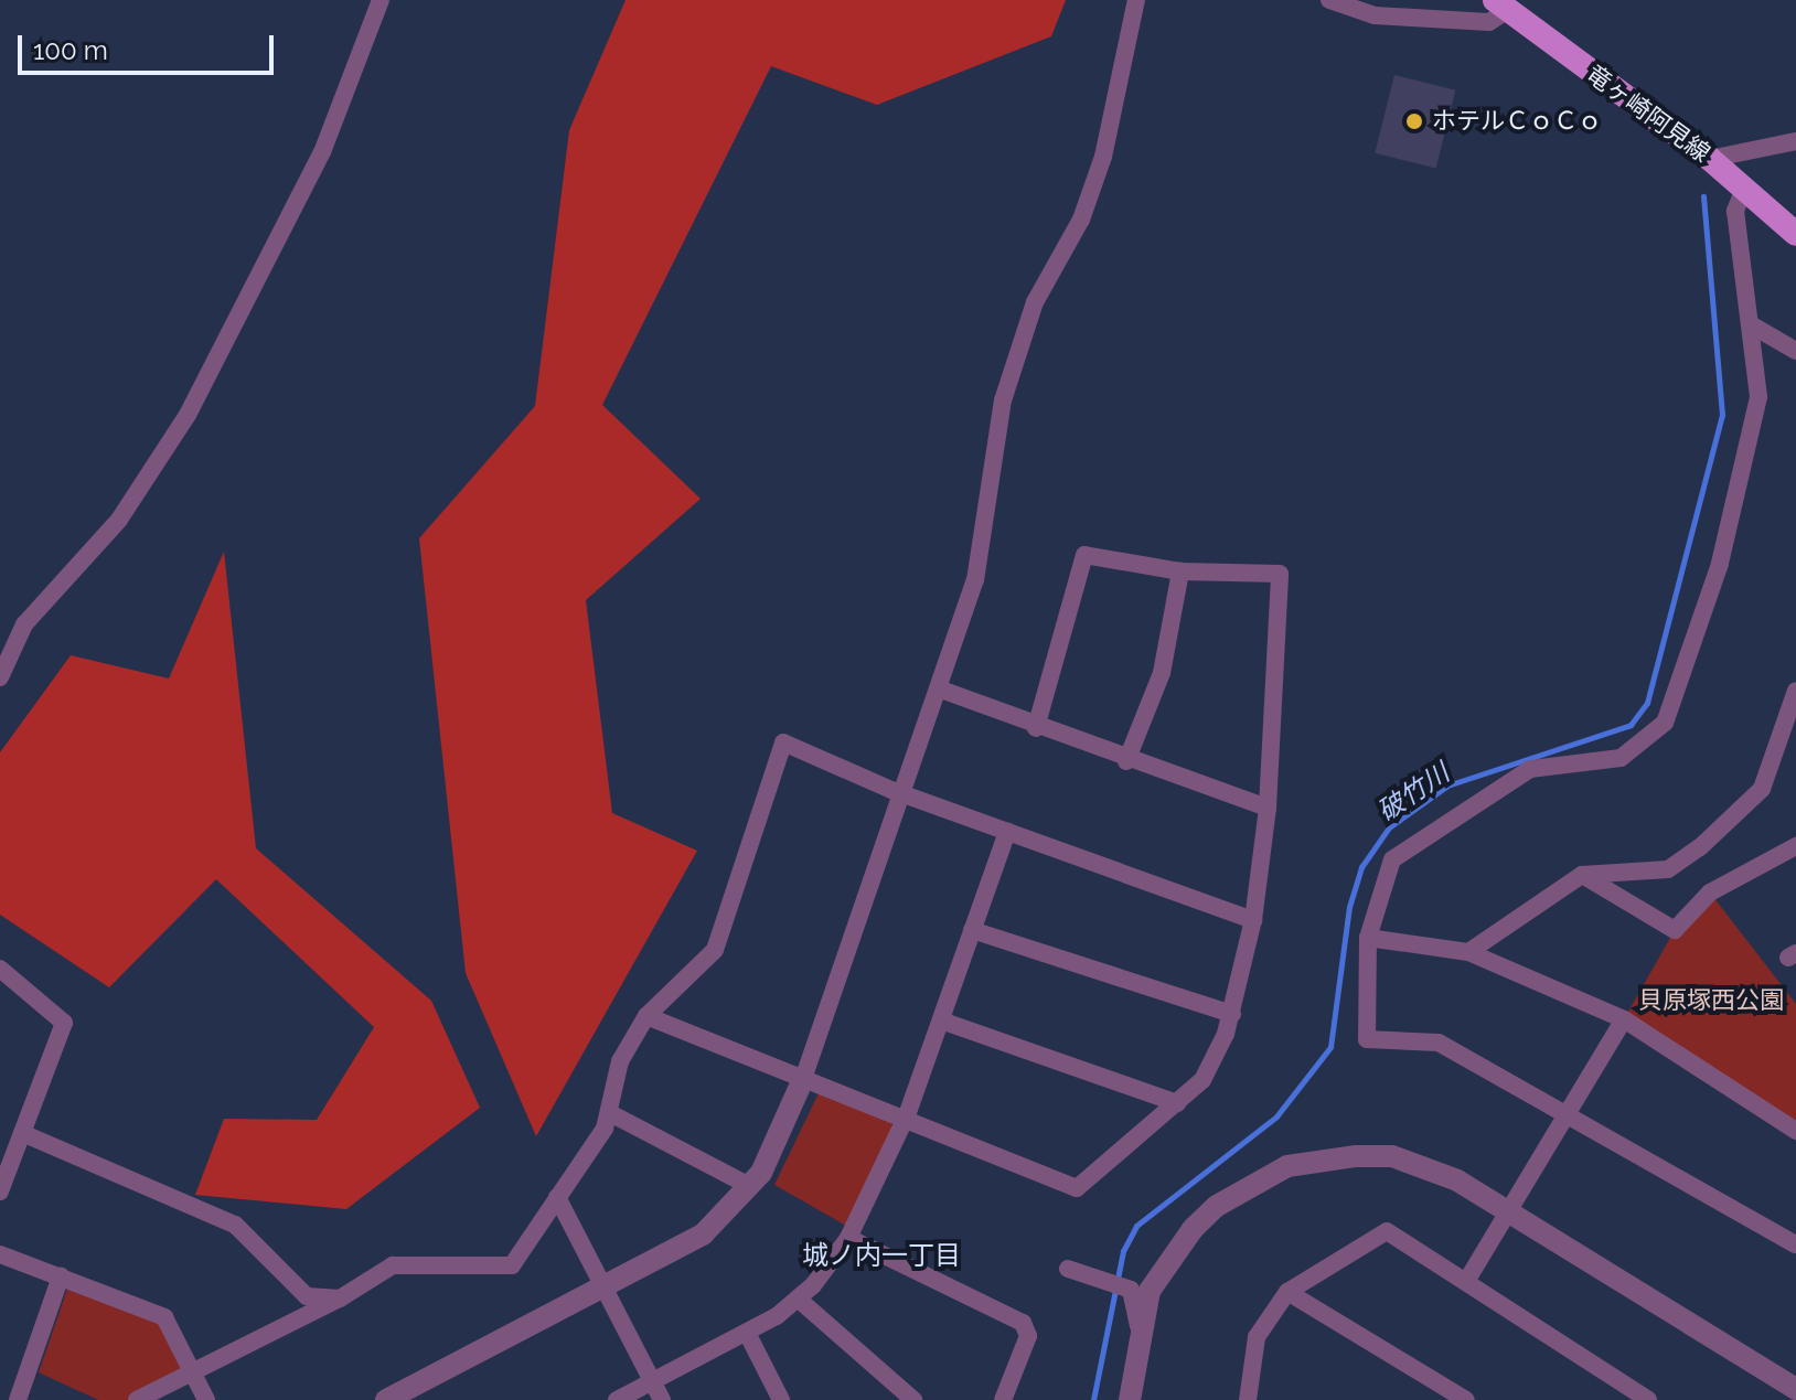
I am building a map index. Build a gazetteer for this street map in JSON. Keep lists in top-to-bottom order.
{
  "streets": {
    "main road": ["竜ヶ崎阿見線"]
  },
  "districts": ["城ノ内一丁目"],
  "water": ["破竹川"],
  "parks": ["貝原塚西公園"],
  "places": ["ホテルＣｏＣｏ"],
  "scale_bar": "100 m"
}
